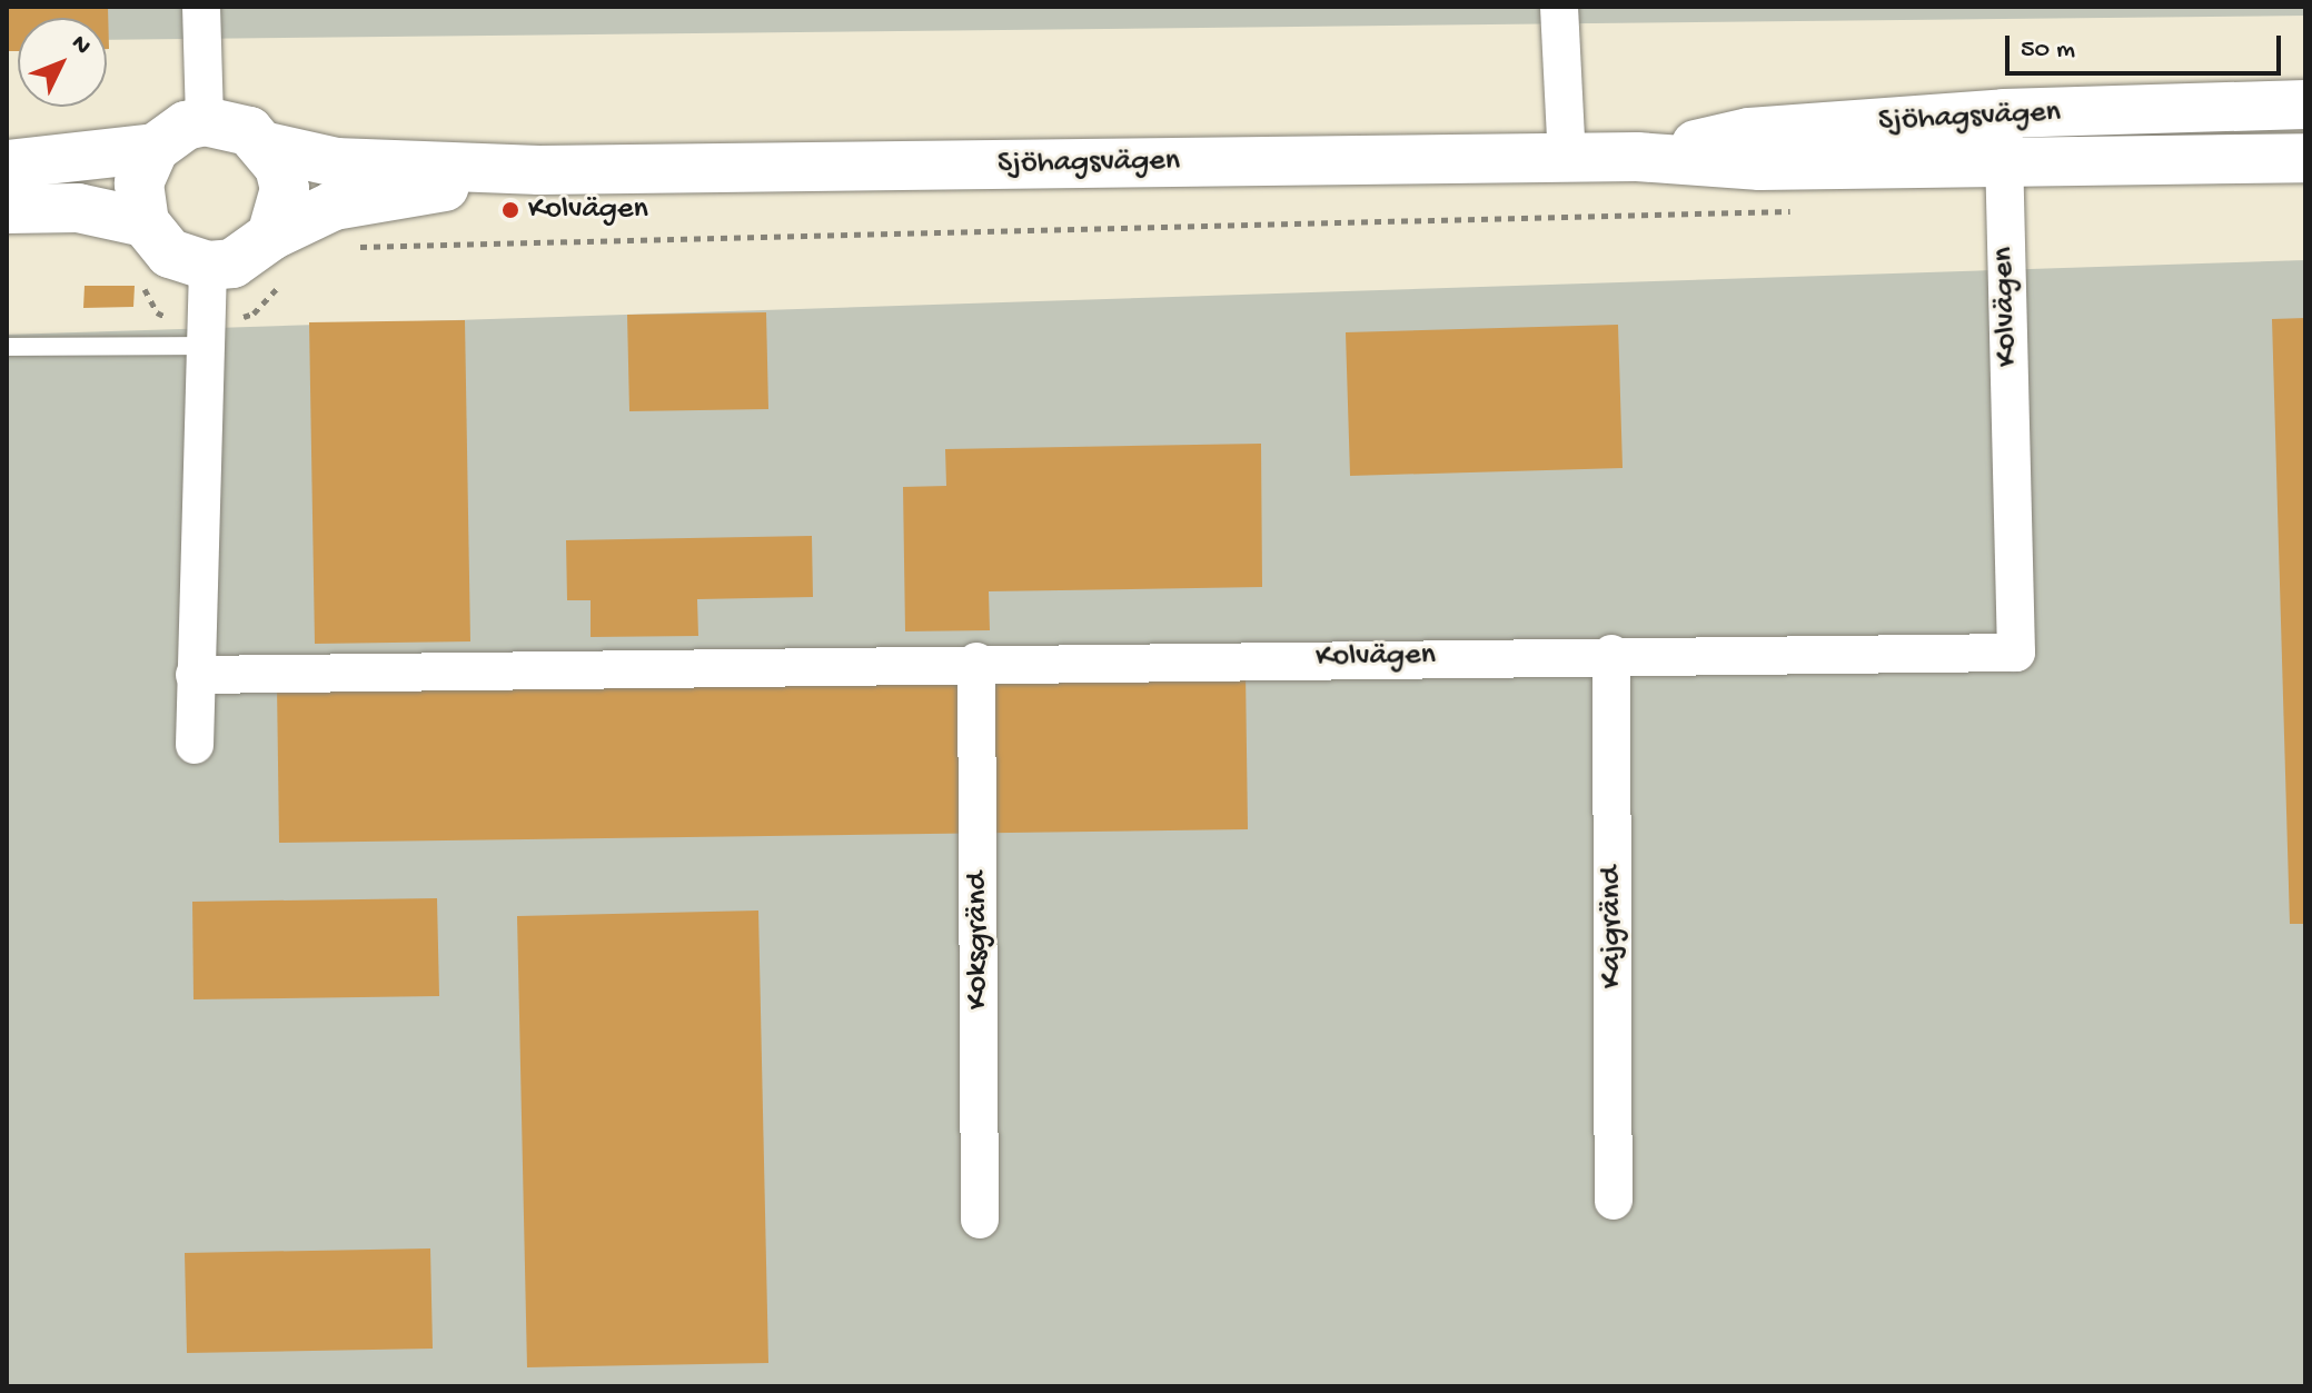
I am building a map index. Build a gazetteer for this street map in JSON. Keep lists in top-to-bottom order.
{
  "streets": {
    "main road": ["Sjöhagsvägen"],
    "street": ["Kolvägen", "Kajgränd", "Koksgränd"]
  },
  "crossings": [
    ["Sjöhagsvägen", "Kolvägen"],
    ["Kolvägen", "Kajgränd"],
    ["Kolvägen", "Koksgränd"]
  ],
  "places": ["Kolvägen"],
  "scale_bar": "50 m",
  "north": "top right"
}
